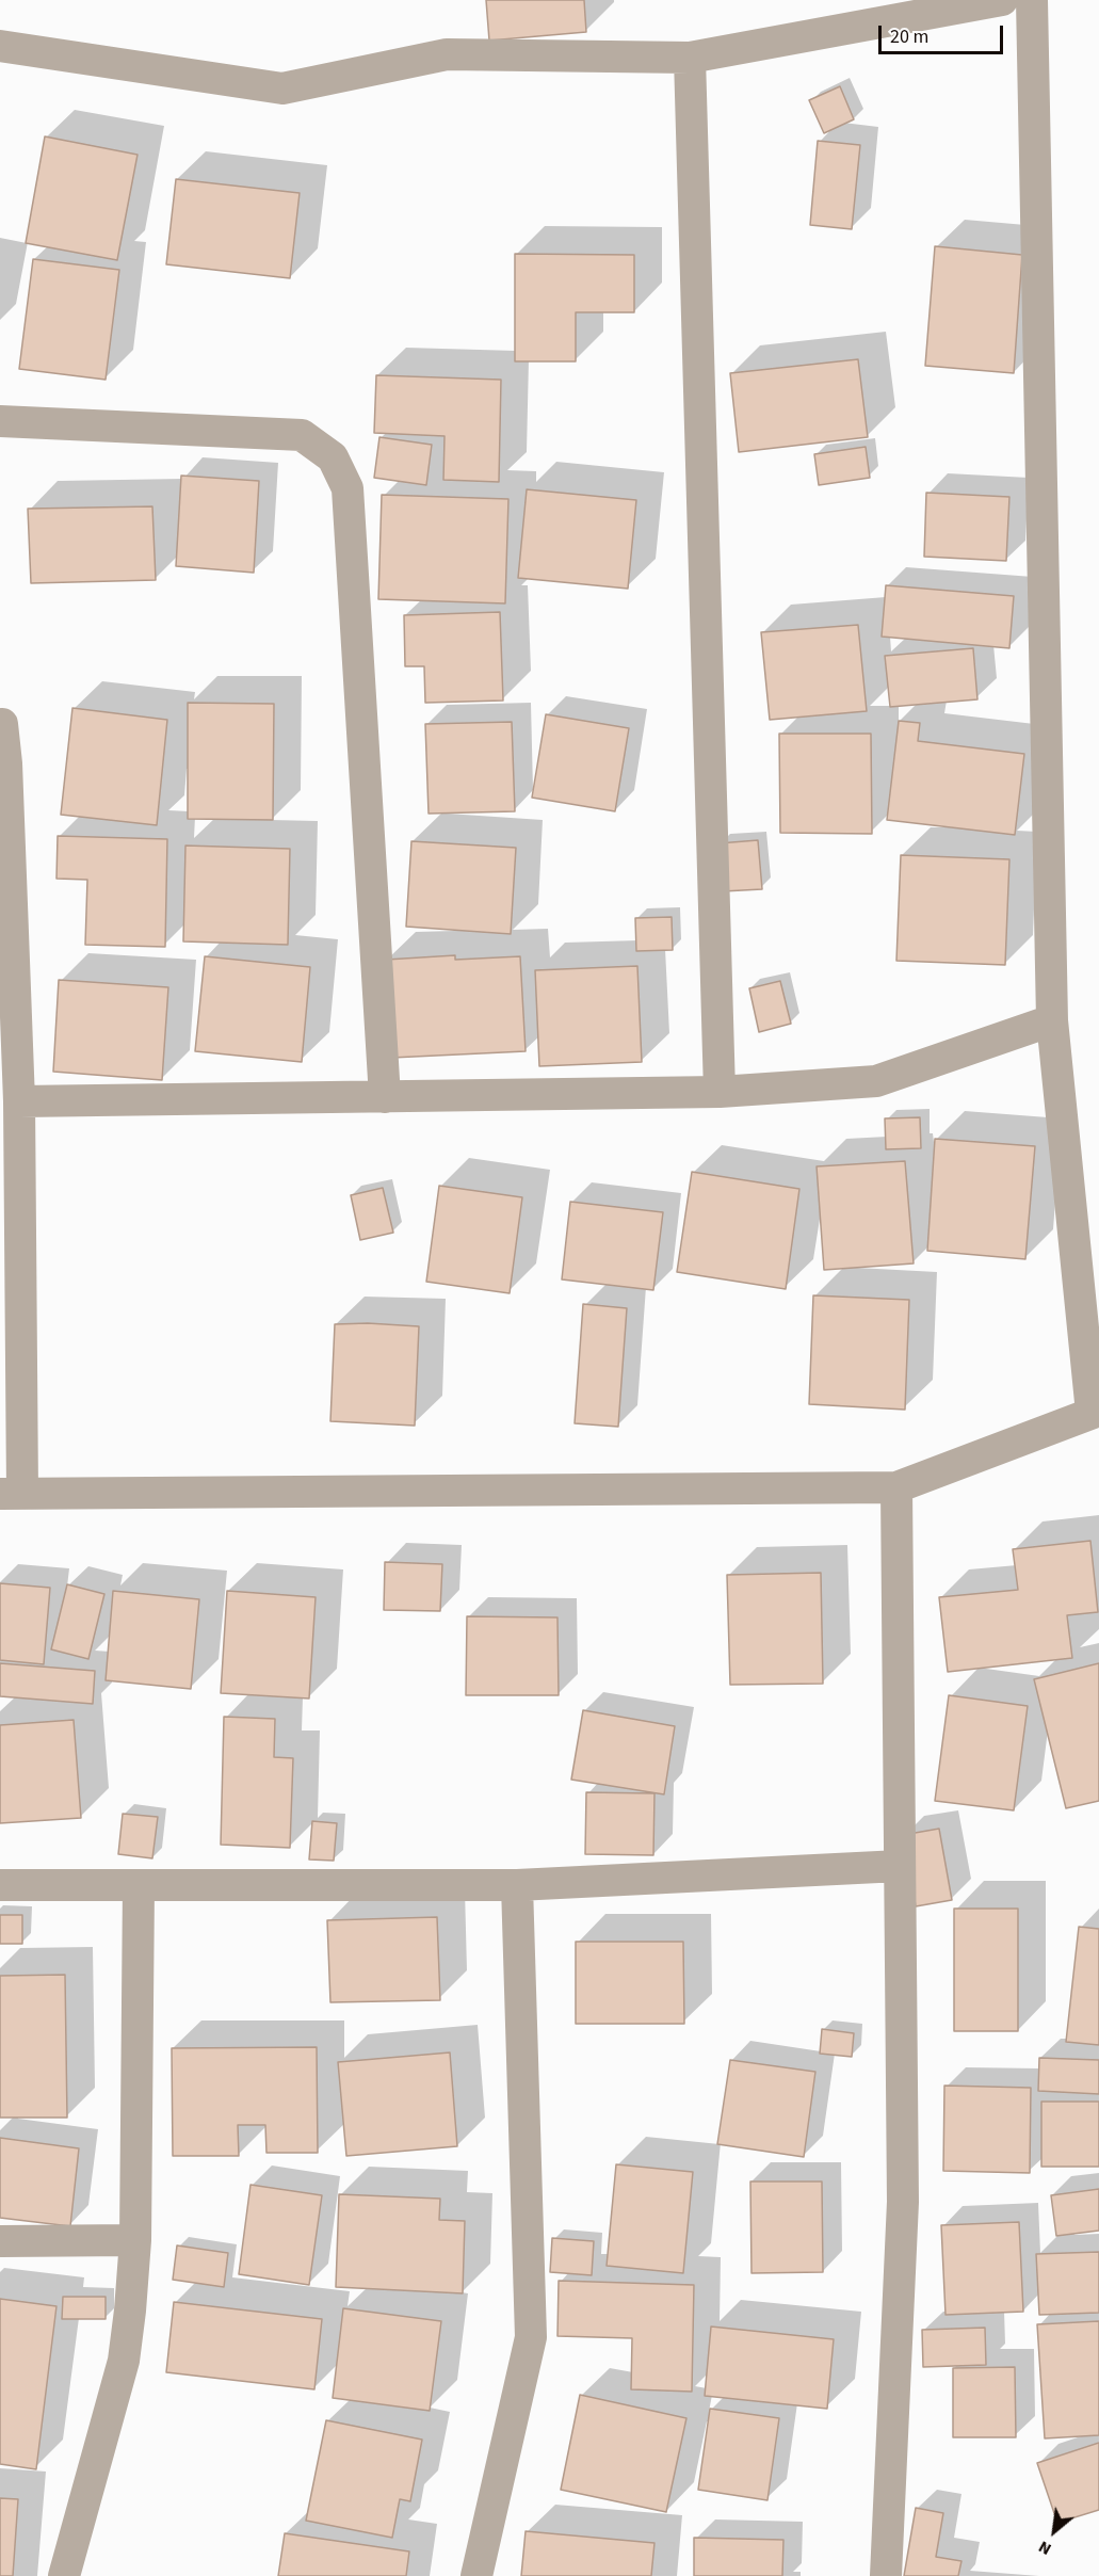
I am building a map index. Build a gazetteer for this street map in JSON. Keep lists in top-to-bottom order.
{
  "scale_bar": "20 m",
  "north": "bottom left"
}
